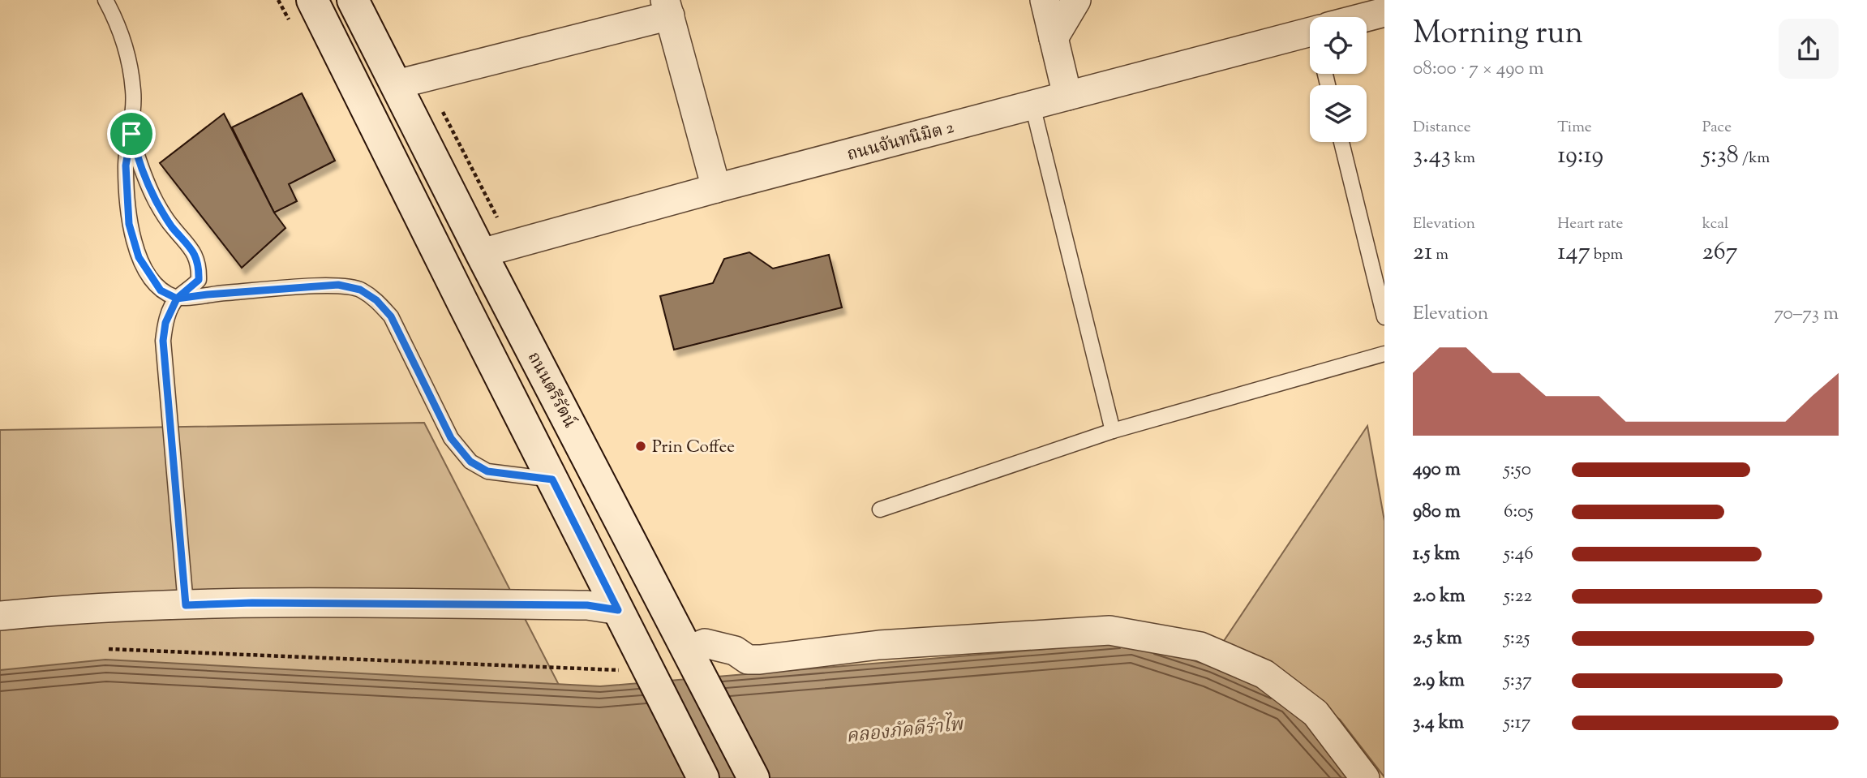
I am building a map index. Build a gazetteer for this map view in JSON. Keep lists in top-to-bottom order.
{
  "streets": {
    "main road": ["ถนนตรีรัตน์"],
    "street": ["ถนนจันทนิมิต 2"]
  },
  "crossings": [
    ["ถนนจันทนิมิต 2", "ถนนตรีรัตน์"]
  ],
  "water": ["คลองภัคดีรำไพ"],
  "places": ["Prin Coffee"],
  "page": {
    "heading": ["Morning run", "08:00 · 7 × 490 m"],
    "stats": [
      ["Distance", "3.43 km"],
      ["Time", "19:19"],
      ["Pace", "5:38 /km"],
      ["Elevation", "21 m"],
      ["Heart rate", "147 bpm"],
      ["kcal", "267"]
    ],
    "chart": ["Elevation", "70–73 m"],
    "list": [
      {
        "name": "490 m",
        "note": "5:50"
      },
      {
        "name": "980 m",
        "note": "6:05"
      },
      {
        "name": "1.5 km",
        "note": "5:46"
      },
      {
        "name": "2.0 km",
        "note": "5:22"
      },
      {
        "name": "2.5 km",
        "note": "5:25"
      },
      {
        "name": "2.9 km",
        "note": "5:37"
      },
      {
        "name": "3.4 km",
        "note": "5:17"
      }
    ]
  }
}
